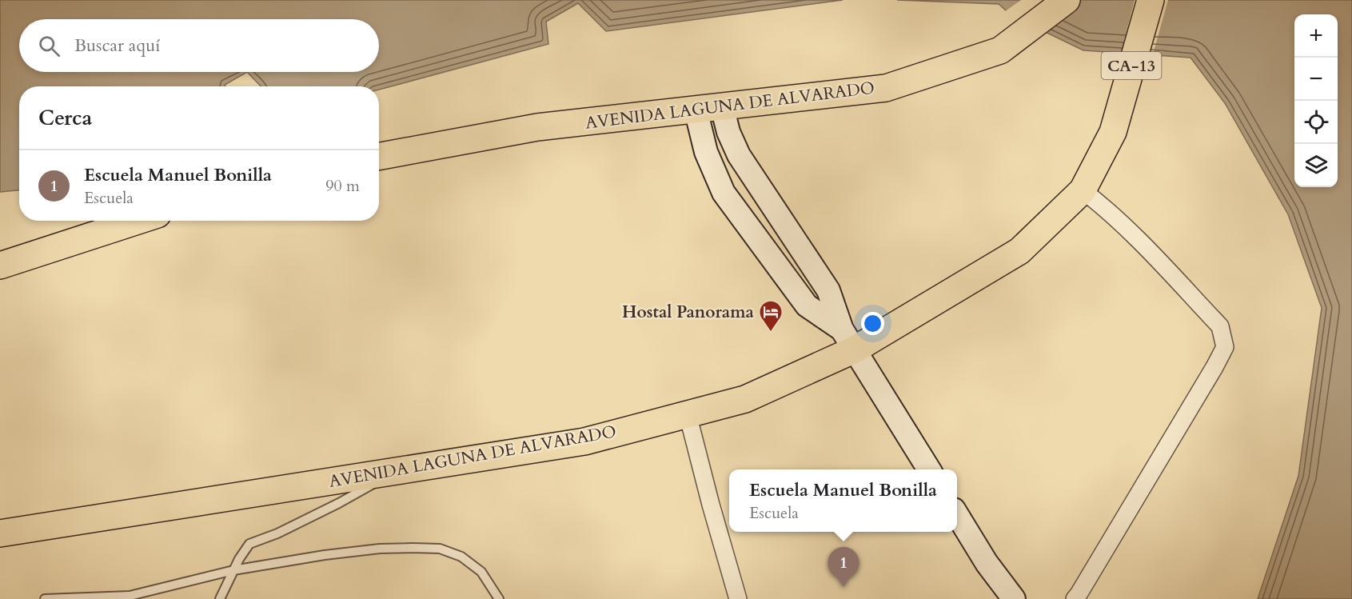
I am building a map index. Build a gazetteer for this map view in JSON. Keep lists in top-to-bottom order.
{
  "streets": {
    "main road": ["CA-13", "AVENIDA LAGUNA DE ALVARADO"]
  },
  "places": {
    "hotel": ["Hostal Panorama"]
  },
  "page": {
    "map_buttons": ["+", "−"],
    "search": "Buscar aquí",
    "heading": "Cerca",
    "list": [
      {
        "mark": "1",
        "name": "Escuela Manuel Bonilla",
        "note": "Escuela",
        "value": "90 m"
      }
    ],
    "popup": ["Escuela Manuel Bonilla", "Escuela"],
    "pins": "1"
  }
}
